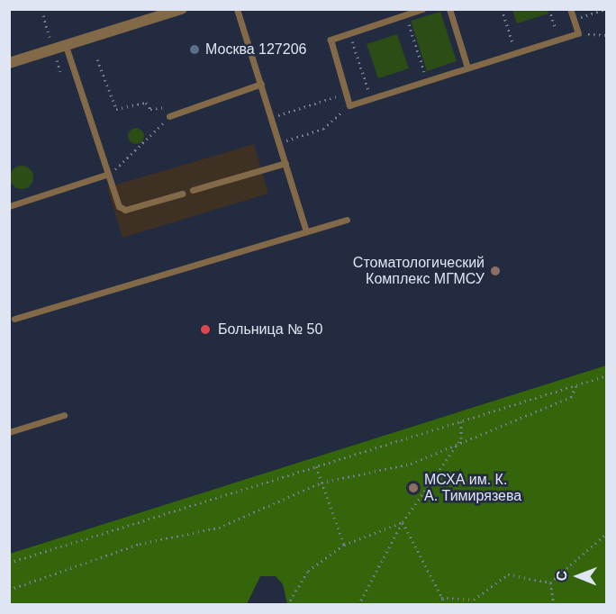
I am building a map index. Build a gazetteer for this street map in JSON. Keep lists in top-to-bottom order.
{
  "places": [
    "Москва 127206",
    "Стоматологический Комплекс МГМСУ",
    "Больница № 50",
    "МСХА им. К. А. Тимирязева"
  ],
  "north": "left"
}
